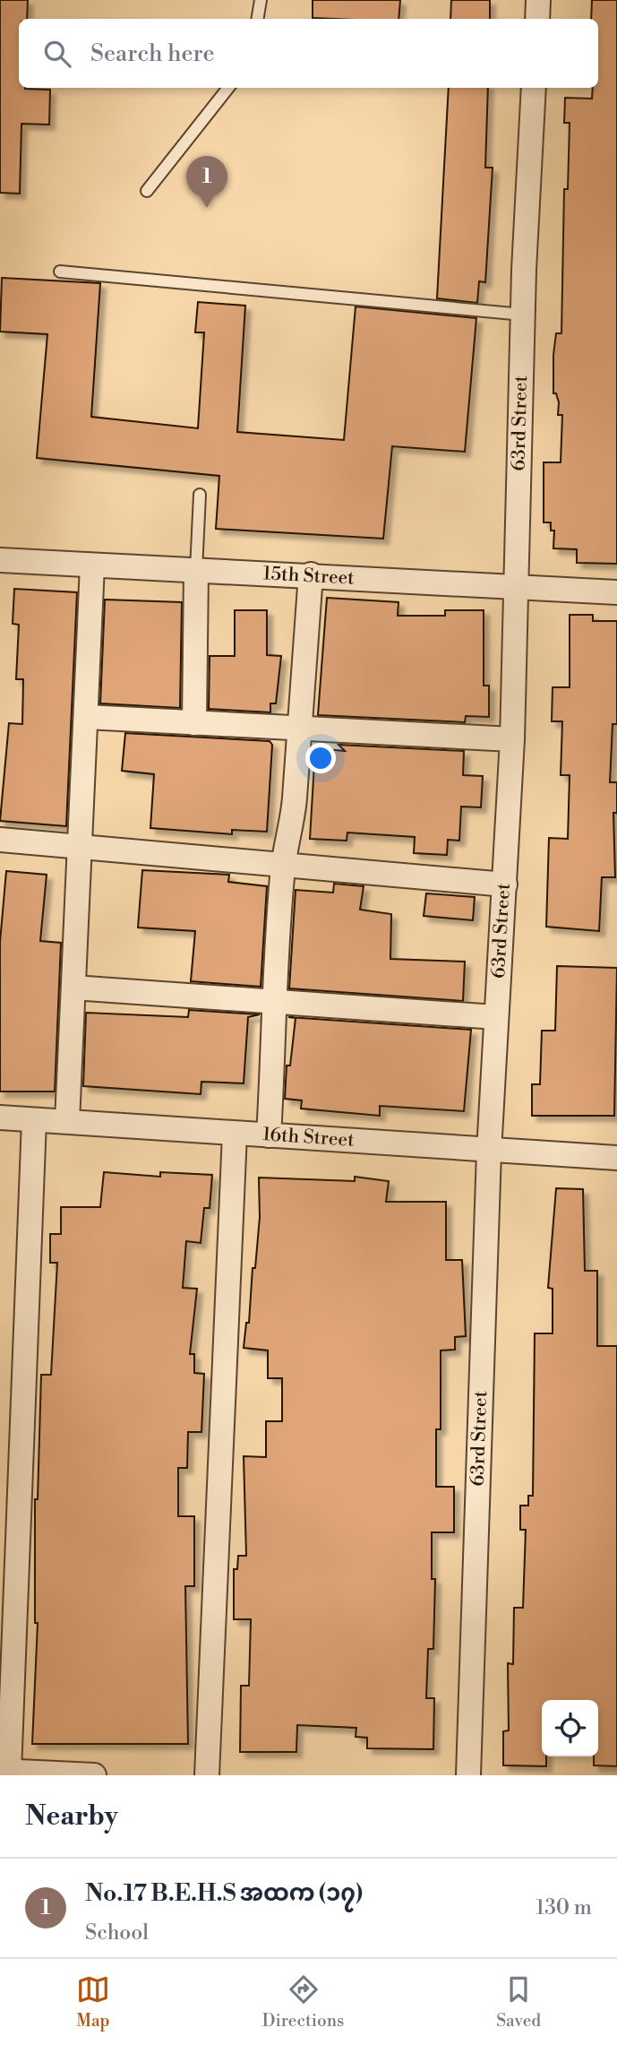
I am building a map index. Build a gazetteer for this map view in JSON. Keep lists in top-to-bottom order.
{
  "streets": {
    "street": ["63rd Street", "15th Street", "16th Street"]
  },
  "crossings": [
    ["63rd Street", "15th Street"],
    ["63rd Street", "16th Street"]
  ],
  "page": {
    "search": "Search here",
    "pins": "1",
    "heading": "Nearby",
    "list": [
      {
        "mark": "1",
        "name": "No.17 B.E.H.S အထက (၁၇)",
        "note": "School",
        "value": "130 m"
      }
    ],
    "nav": ["Map", "Directions", "Saved"]
  }
}
